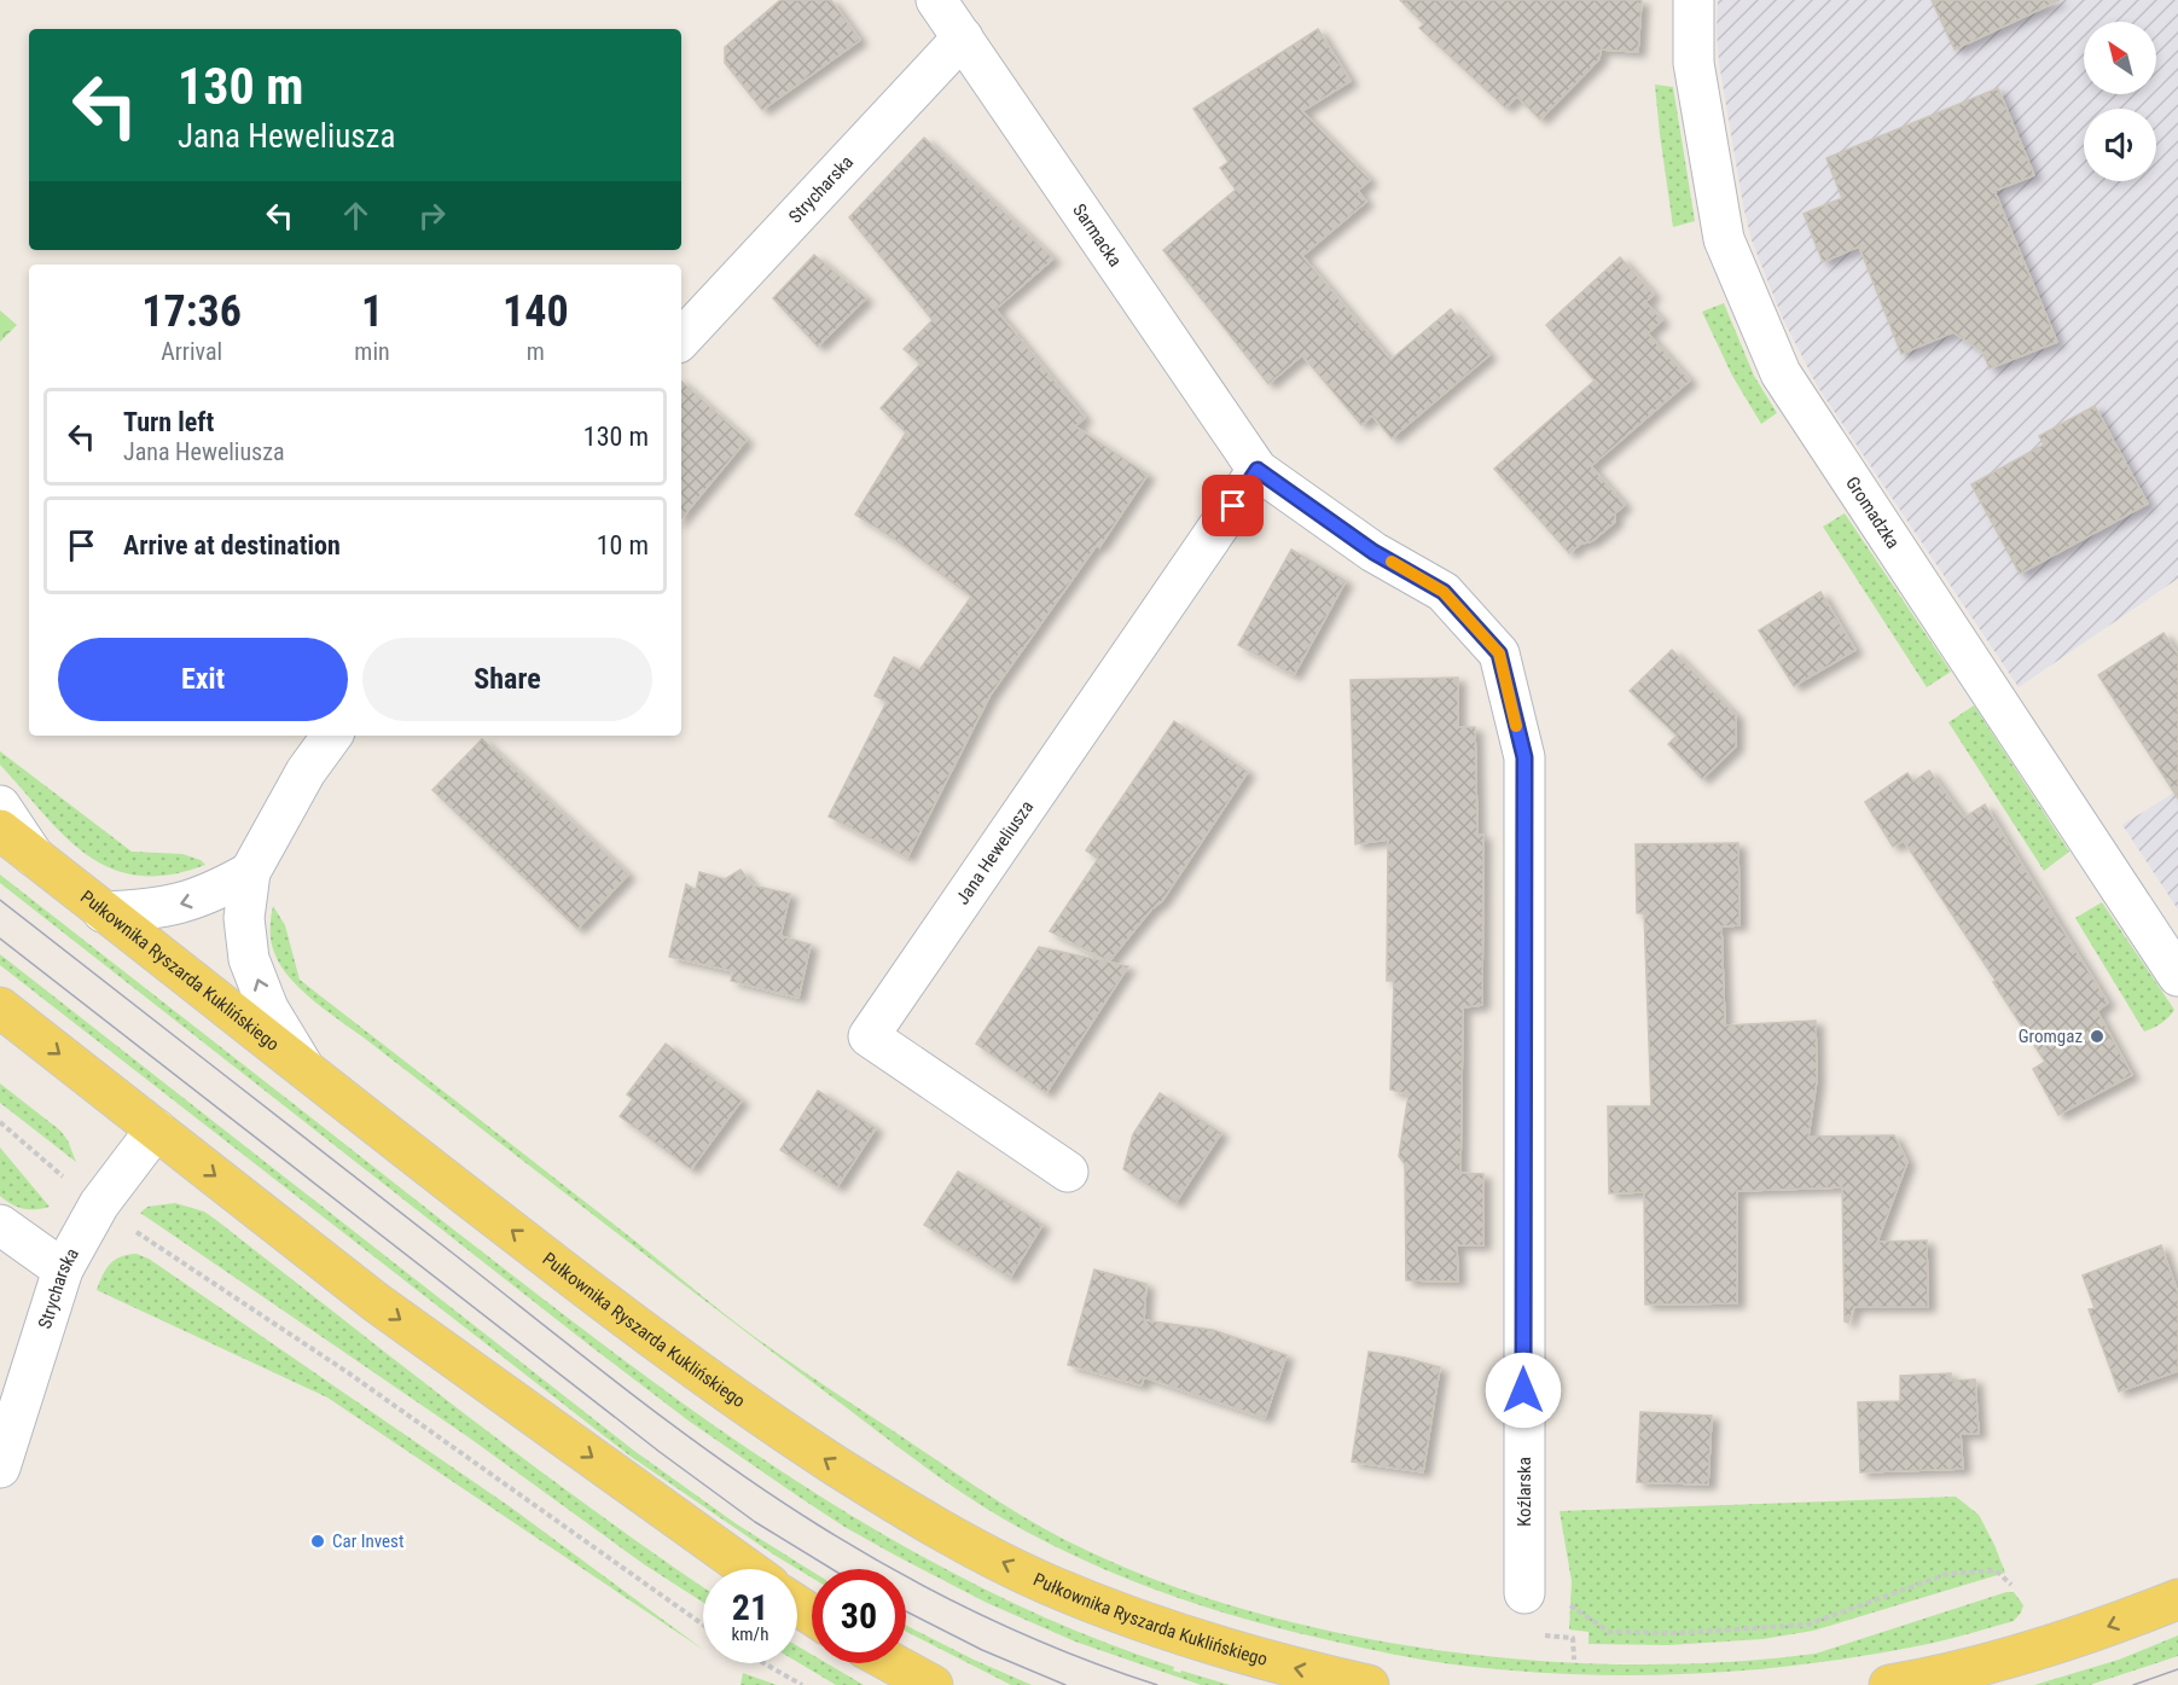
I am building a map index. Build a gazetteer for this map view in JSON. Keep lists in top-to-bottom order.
{
  "streets": {
    "main road": ["Pułkownika Ryszarda Kuklińskiego"],
    "street": [
      "Strycharska",
      "Sarmacka",
      "Gromadzka",
      "Jana Heweliusza",
      "Koźlarska"
    ]
  },
  "crossings": [
    ["Strycharska", "Sarmacka"],
    ["Sarmacka", "Jana Heweliusza"],
    ["Sarmacka", "Koźlarska"],
    ["Jana Heweliusza", "Koźlarska"]
  ],
  "places": ["Gromgaz", "Car Invest"],
  "north": "top left",
  "page": {
    "turn": ["130 m", "Jana Heweliusza"],
    "eta": [
      "17:36",
      "Arrival",
      "1",
      "min",
      "140",
      "m"
    ],
    "list": [
      {
        "name": "Turn left",
        "note": "Jana Heweliusza",
        "value": "130 m"
      },
      {
        "name": "Arrive at destination",
        "value": "10 m"
      }
    ],
    "buttons": ["Exit", "Share"],
    "speed": "21 km/h",
    "limit": "30"
  }
}
